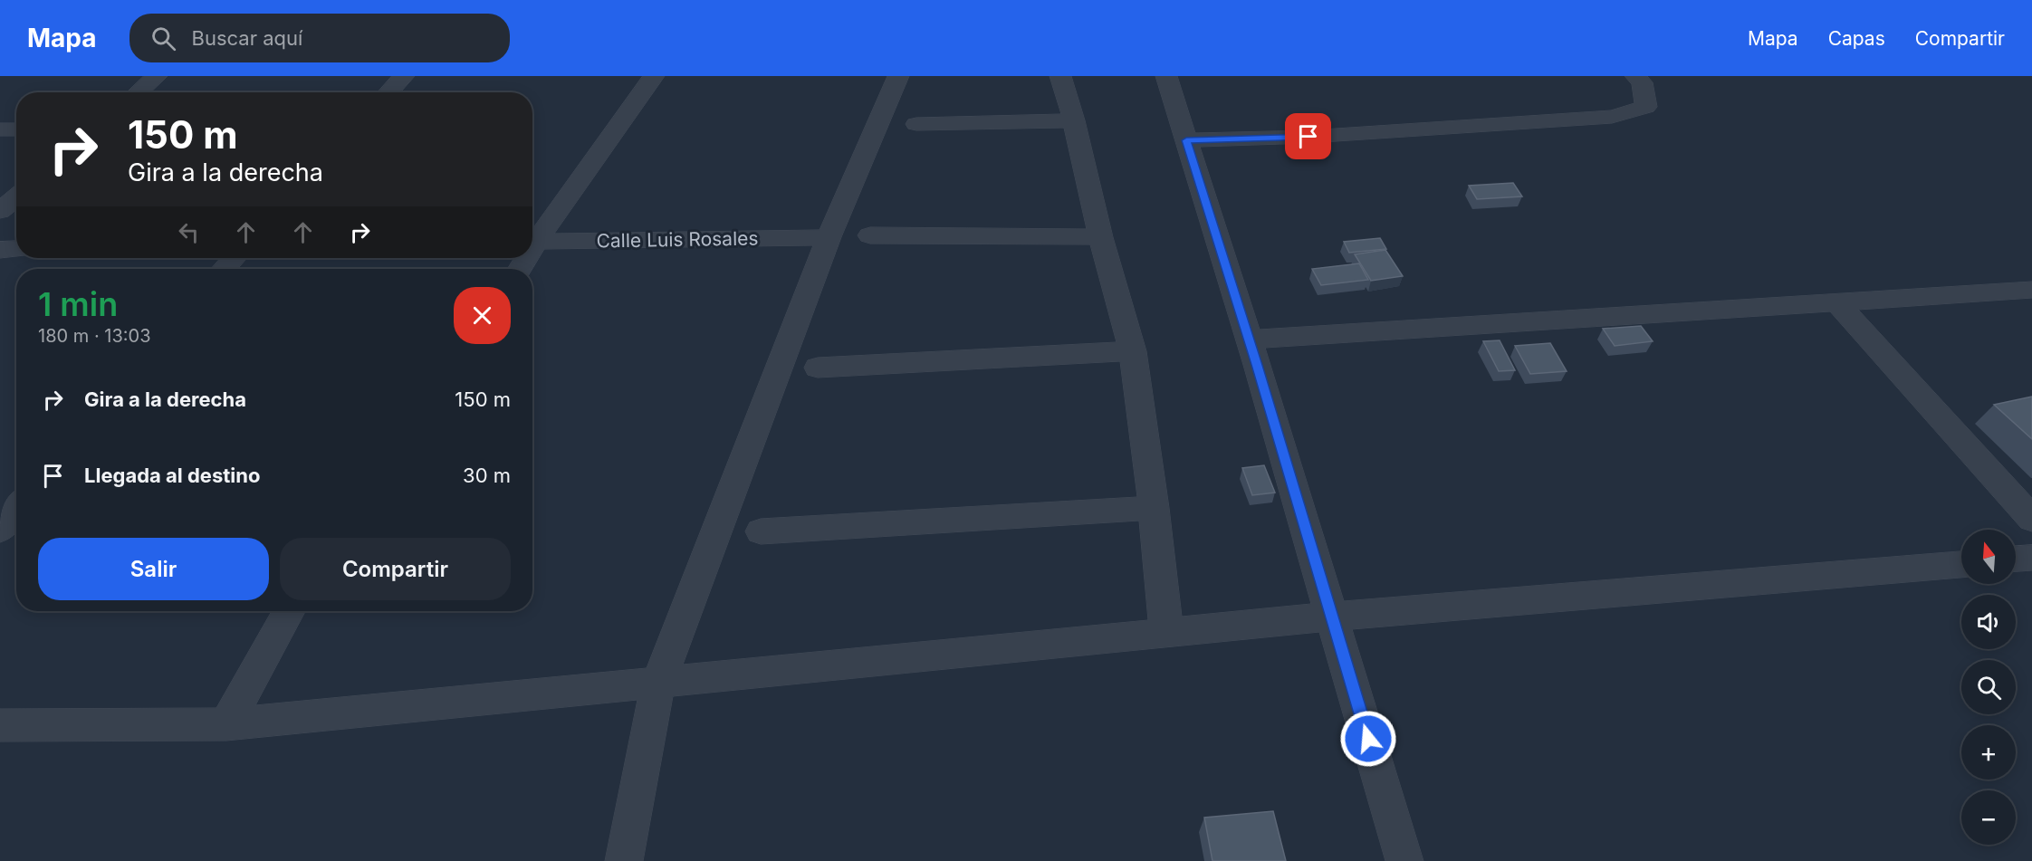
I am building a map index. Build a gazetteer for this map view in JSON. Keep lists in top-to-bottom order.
{
  "streets": {
    "street": ["Calle Luis Rosales"]
  },
  "north": "top",
  "page": {
    "header": "Mapa",
    "search": "Buscar aquí",
    "nav": ["Mapa", "Capas", "Compartir"],
    "turn": ["150 m", "Gira a la derecha"],
    "heading": ["1 min", "180 m · 13:03"],
    "list": [
      {
        "name": "Gira a la derecha",
        "value": "150 m"
      },
      {
        "name": "Llegada al destino",
        "value": "30 m"
      }
    ],
    "buttons": ["Salir", "Compartir"],
    "map_buttons": ["+", "−"]
  }
}
